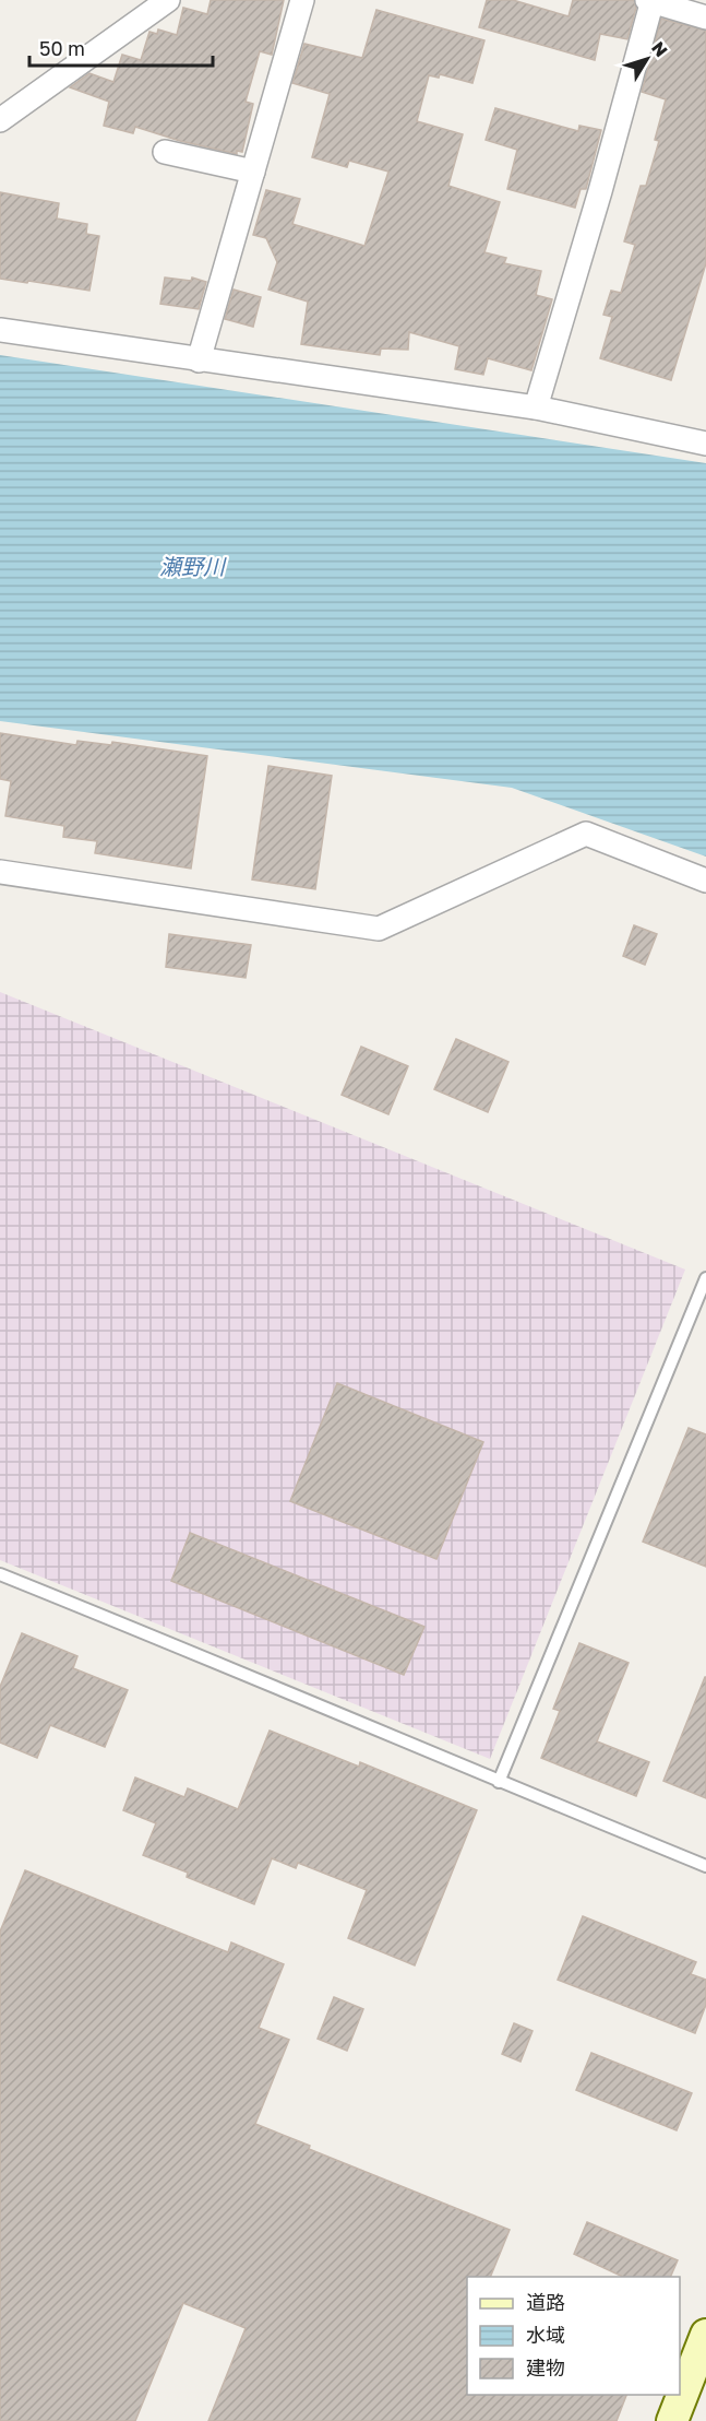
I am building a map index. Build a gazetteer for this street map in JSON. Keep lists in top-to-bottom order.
{
  "water": ["瀬野川"],
  "legend": ["道路", "水域", "建物"],
  "scale_bar": "50 m",
  "north": "top right"
}
